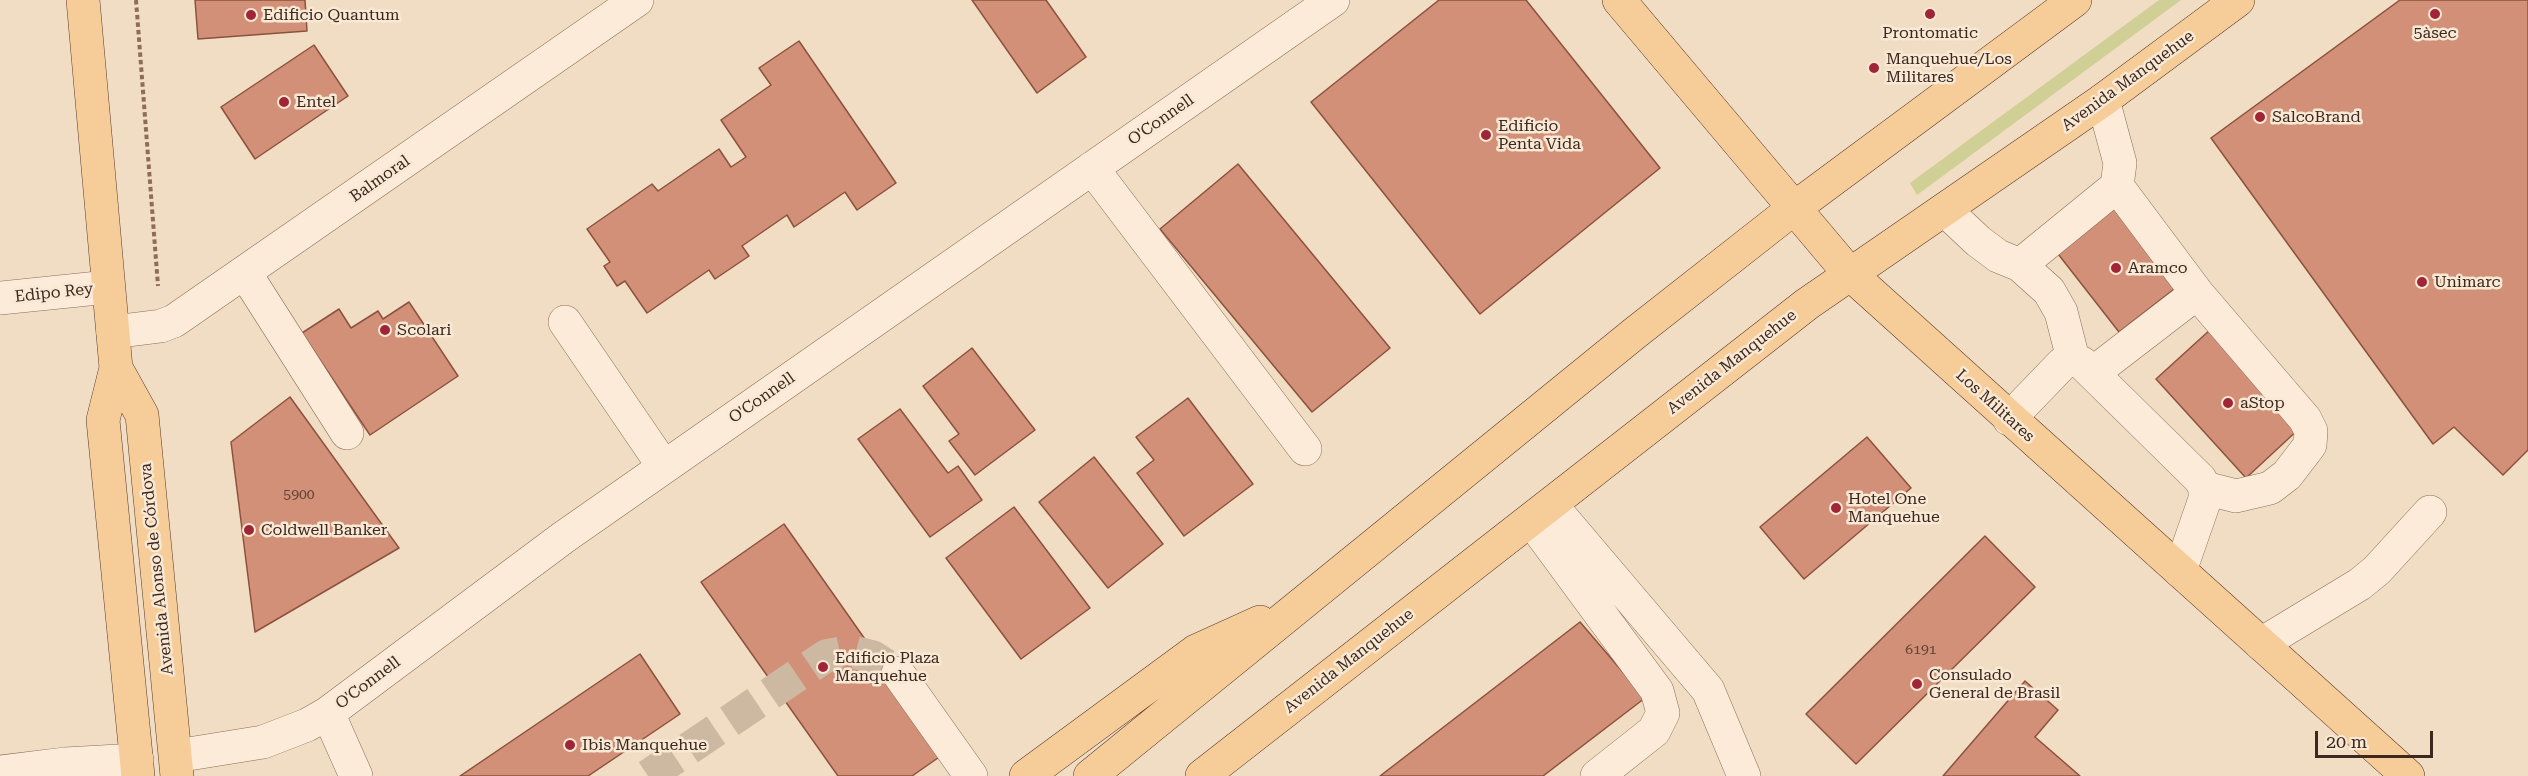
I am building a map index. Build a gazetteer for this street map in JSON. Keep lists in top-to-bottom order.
{
  "streets": {
    "main road": ["Avenida Manquehue", "Los Militares", "Avenida Alonso de Córdova"],
    "street": ["O'Connell", "Balmoral", "Edipo Rey"]
  },
  "crossings": [
    ["Avenida Manquehue", "Los Militares"],
    ["O'Connell", "Avenida Alonso de Córdova"],
    ["Balmoral", "Avenida Alonso de Córdova"],
    ["Edipo Rey", "Avenida Alonso de Córdova"]
  ],
  "places": [
    "Prontomatic",
    "5àsec",
    "Edificio Quantum",
    "Manquehue/Los Militares",
    "Entel",
    "SalcoBrand",
    "Edificio Penta Vida",
    "Aramco",
    "Unimarc",
    "Scolari",
    "aStop",
    "Hotel One Manquehue",
    "Coldwell Banker",
    "Edificio Plaza Manquehue",
    "Consulado General de Brasil",
    "Ibis Manquehue"
  ],
  "house_numbers": ["5900", "6191"],
  "scale_bar": "20 m"
}
